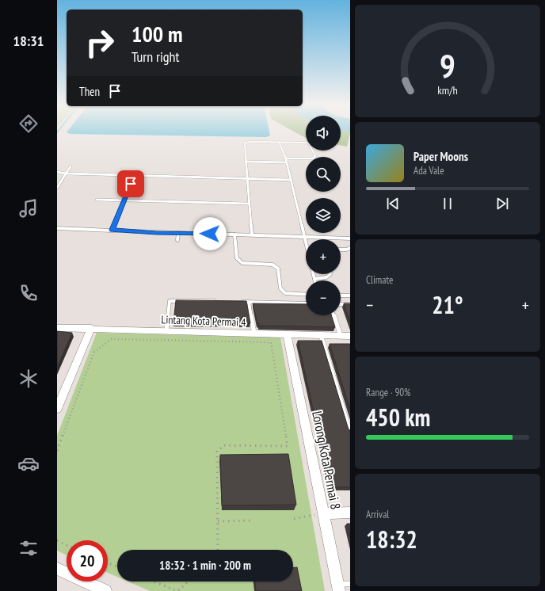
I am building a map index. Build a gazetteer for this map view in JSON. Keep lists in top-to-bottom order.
{
  "streets": {
    "street": ["Lintang Kota Permai 4", "Lorong Kota Permai 8"]
  },
  "crossings": [
    ["Lintang Kota Permai 4", "Lorong Kota Permai 8"]
  ],
  "page": {
    "tabs": "18:31",
    "turn": ["100 m", "Turn right"],
    "then": "Then",
    "map_buttons": ["+", "−"],
    "song": ["Paper Moons", "Ada Vale"],
    "tile": [
      "Climate",
      ["Range · 90%", "450 km"],
      ["Arrival", "18:32"]
    ],
    "heat": ["−", "21°", "+"],
    "limit": "20",
    "trip": "18:32 · 1 min · 200 m",
    "gauge": ["9", "km/h"]
  }
}
